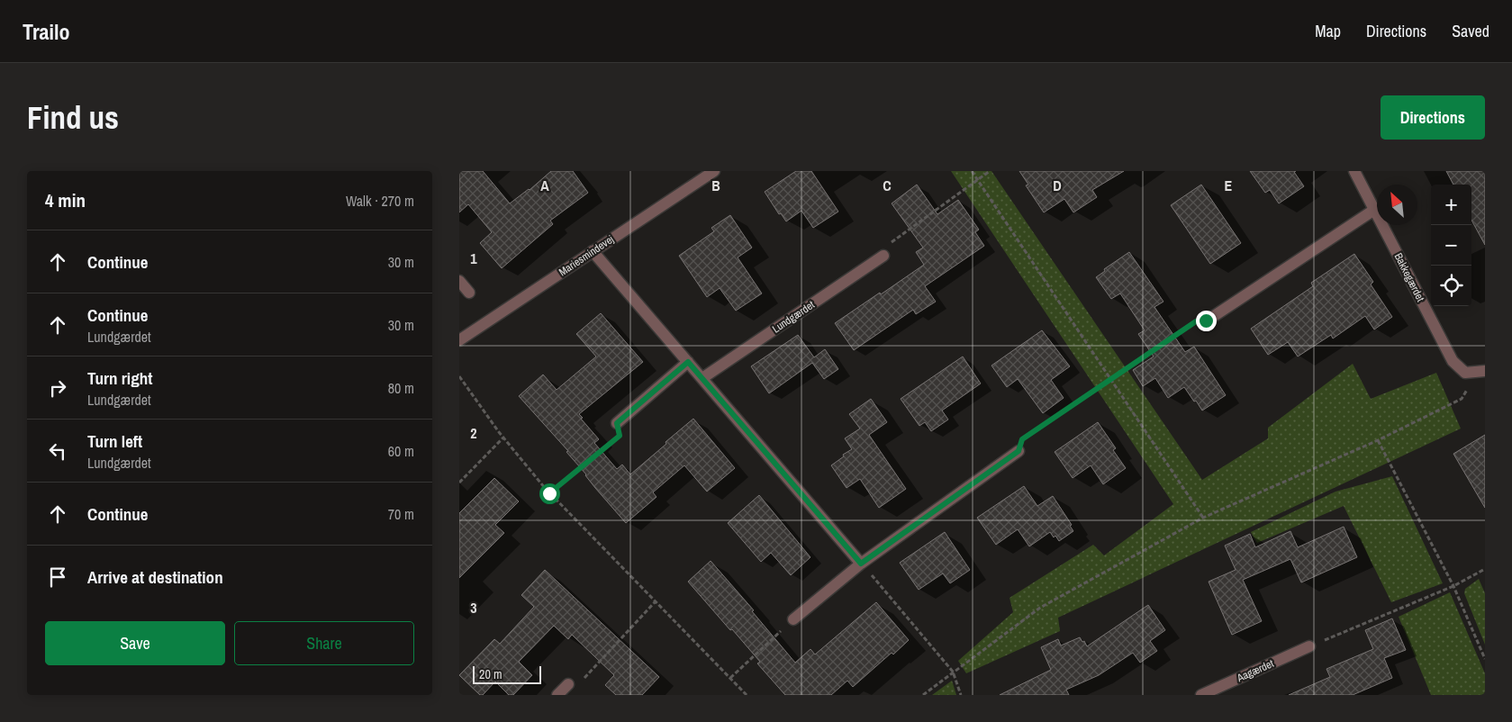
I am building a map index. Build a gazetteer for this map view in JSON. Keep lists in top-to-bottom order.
{
  "streets": {
    "street": [
      "Mariesmindevej",
      "Bakkegærdet",
      "Lundgærdet",
      "Aagærdet"
    ]
  },
  "scale_bar": "20 m",
  "north": "top left",
  "page": {
    "header": "Trailo",
    "nav": ["Map", "Directions", "Saved"],
    "buttons": [
      "Directions",
      ["Save", "Share"]
    ],
    "title": "Find us",
    "heading": ["4 min", "Walk · 270 m"],
    "map_buttons": ["+", "−"],
    "list": [
      ["Continue", "30 m"],
      ["Continue", "Lundgærdet", "30 m"],
      ["Turn right", "Lundgærdet", "80 m"],
      ["Turn left", "Lundgærdet", "60 m"],
      ["Continue", "70 m"],
      "Arrive at destination"
    ],
    "scale": "20 m"
  },
  "grid": {
    "columns": [
      "A",
      "B",
      "C",
      "D",
      "E"
    ],
    "rows": ["1", "2", "3"]
  }
}
